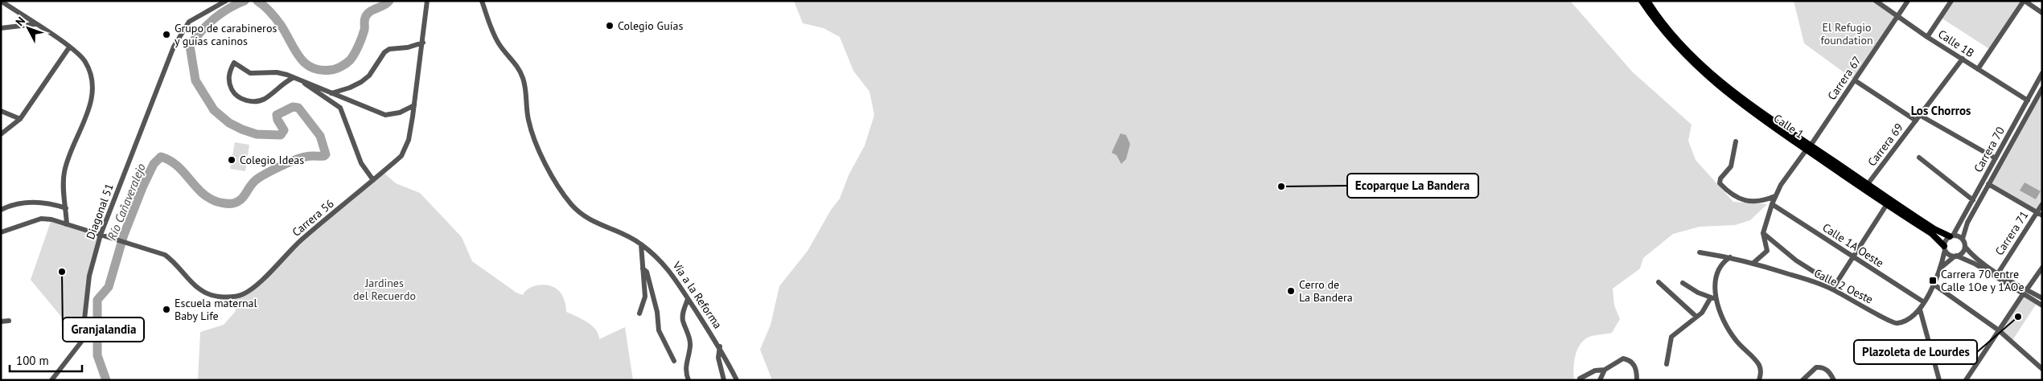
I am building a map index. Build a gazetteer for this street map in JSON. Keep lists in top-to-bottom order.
{
  "streets": {
    "main road": ["Calle 1"],
    "street": [
      "Calle 1B",
      "Carrera 67",
      "Carrera 69",
      "Carrera 70",
      "Diagonal 51",
      "Carrera 56",
      "Carrera 71",
      "Calle 1A Oeste",
      "Calle 2 Oeste",
      "Vía a la Reforma"
    ]
  },
  "crossings": [
    ["Calle 1B", "Carrera 67"],
    ["Calle 1B", "Carrera 69"],
    ["Calle 1B", "Carrera 70"],
    ["Carrera 67", "Calle 1"],
    ["Carrera 67", "Calle 1A Oeste"],
    ["Calle 1", "Carrera 69"],
    ["Calle 1", "Carrera 70"],
    ["Diagonal 51", "Carrera 56"],
    ["Calle 1A Oeste", "Calle 2 Oeste"]
  ],
  "districts": ["Los Chorros"],
  "water": ["Río Cañaveralejo"],
  "parks": ["El Refugio foundation", "Jardines del Recuerdo"],
  "places": {
    "other": [
      "Colegio Guías",
      "Grupo de carabineros y guías caninos",
      "Colegio Ideas",
      "Ecoparque La Bandera",
      "Granjalandia",
      "Cerro de La Bandera",
      "Escuela maternal Baby Life",
      "Plazoleta de Lourdes"
    ],
    "transit": ["Carrera 70 entre Calle 1Oe y 1AOe"]
  },
  "scale_bar": "100 m",
  "north": "top left"
}
